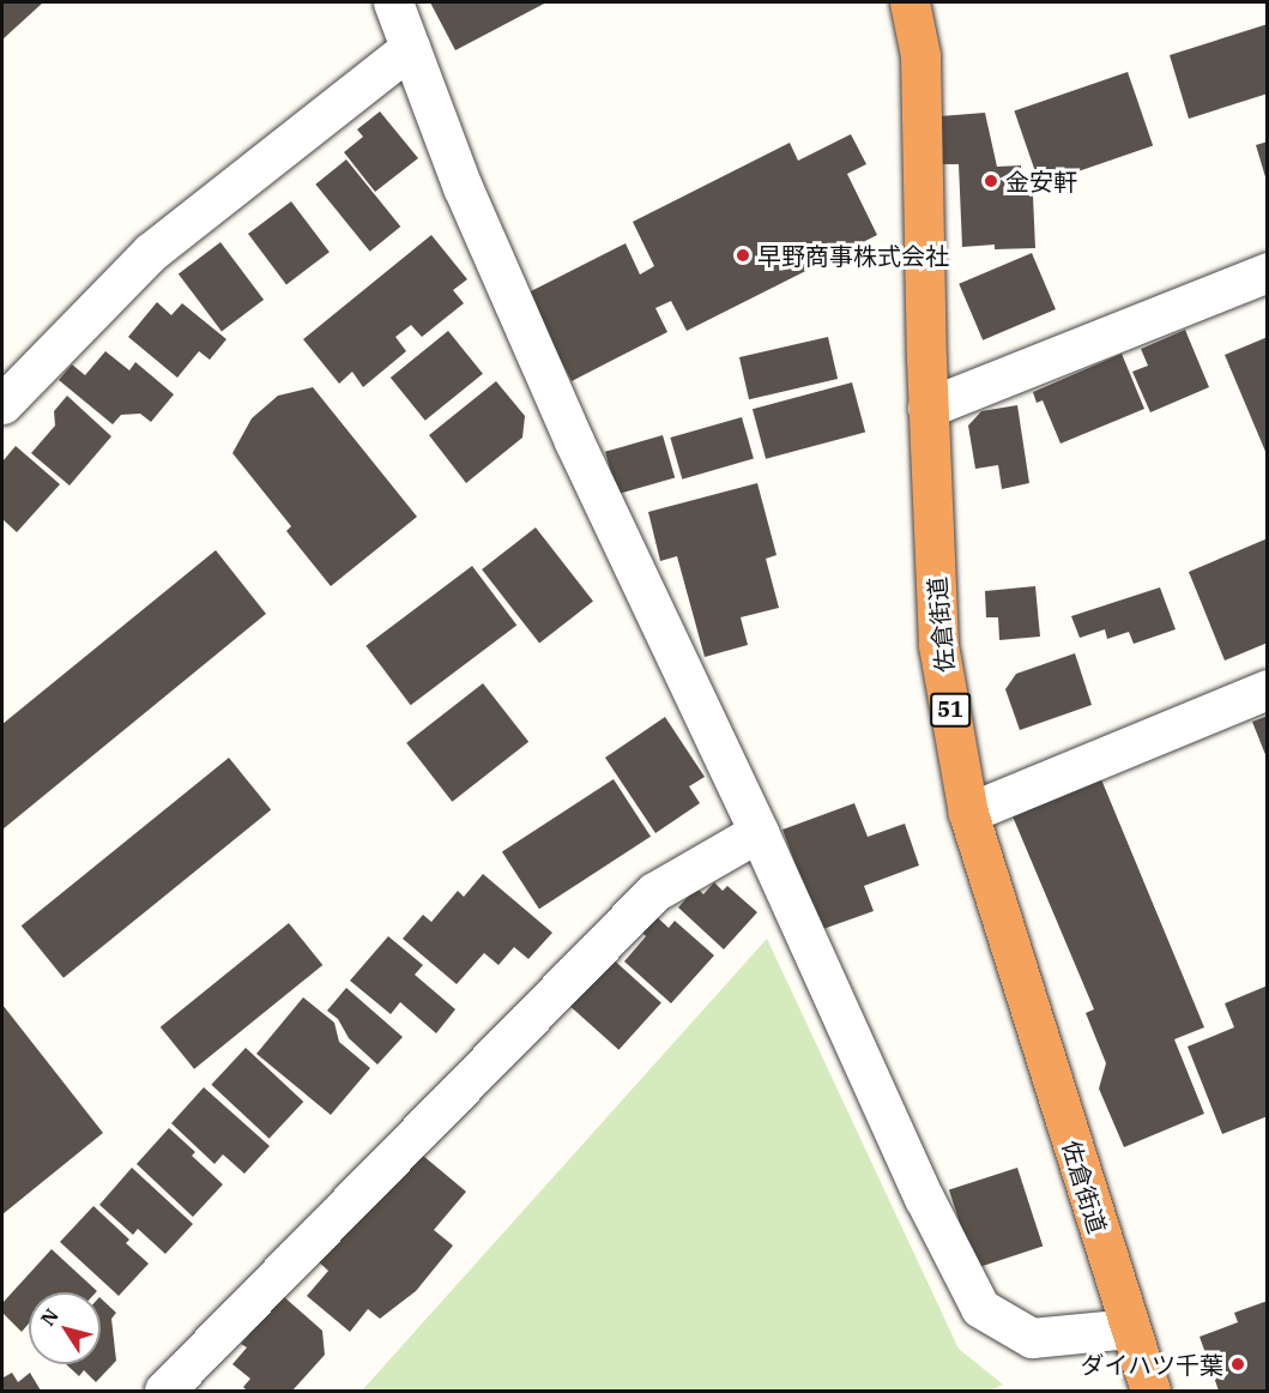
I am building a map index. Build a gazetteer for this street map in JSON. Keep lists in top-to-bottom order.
{
  "streets": {
    "highway": ["佐倉街道", "51"]
  },
  "places": ["金安軒", "早野商事株式会社", "ダイハツ千葉"],
  "north": "top left"
}
